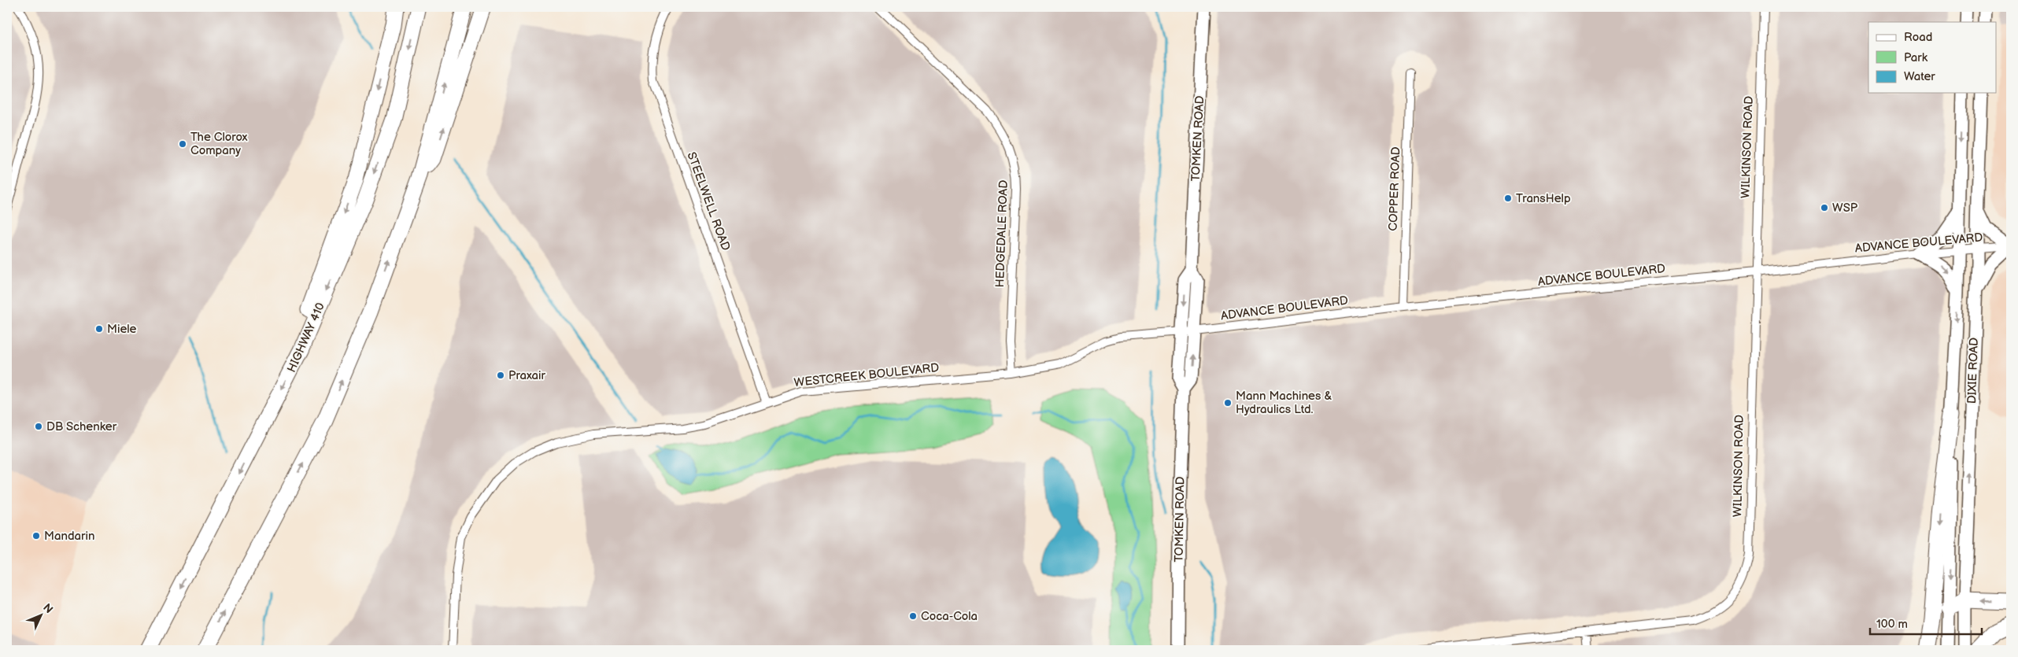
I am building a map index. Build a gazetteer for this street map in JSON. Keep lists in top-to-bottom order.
{
  "streets": {
    "highway": ["HIGHWAY 410"],
    "main road": ["TOMKEN ROAD", "DIXIE ROAD"],
    "street": [
      "WILKINSON ROAD",
      "COPPER ROAD",
      "STEELWELL ROAD",
      "HEDGEDALE ROAD",
      "ADVANCE BOULEVARD",
      "WESTCREEK BOULEVARD"
    ]
  },
  "crossings": [
    ["TOMKEN ROAD", "ADVANCE BOULEVARD"],
    ["TOMKEN ROAD", "WESTCREEK BOULEVARD"],
    ["WILKINSON ROAD", "ADVANCE BOULEVARD"],
    ["COPPER ROAD", "ADVANCE BOULEVARD"],
    ["STEELWELL ROAD", "WESTCREEK BOULEVARD"],
    ["HEDGEDALE ROAD", "WESTCREEK BOULEVARD"],
    ["ADVANCE BOULEVARD", "DIXIE ROAD"],
    ["ADVANCE BOULEVARD", "WESTCREEK BOULEVARD"]
  ],
  "places": [
    "The Clorox Company",
    "TransHelp",
    "WSP",
    "Miele",
    "Praxair",
    "Mann Machines & Hydraulics Ltd.",
    "DB Schenker",
    "Mandarin",
    "Coca-Cola"
  ],
  "legend": ["Road", "Park", "Water"],
  "scale_bar": "100 m",
  "north": "top right"
}
